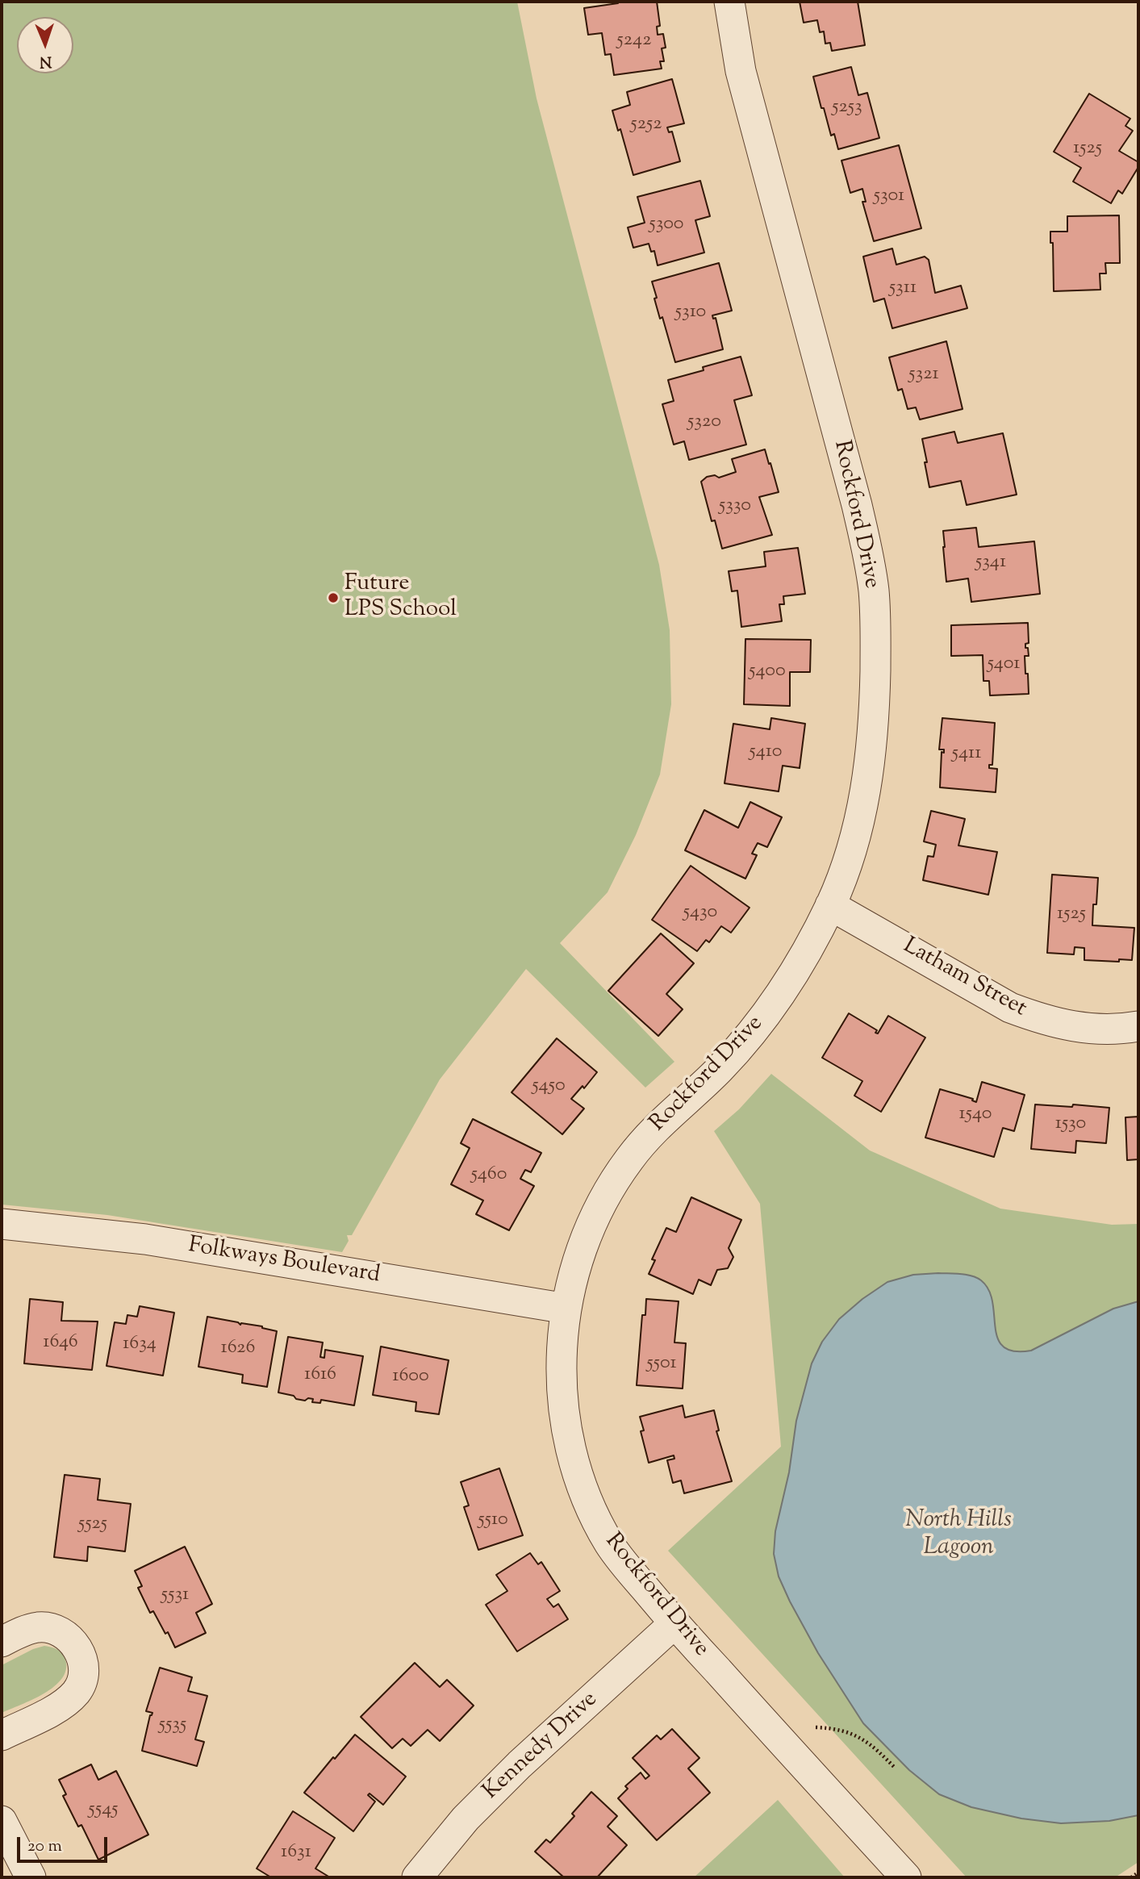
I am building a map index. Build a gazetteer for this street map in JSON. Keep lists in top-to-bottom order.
{
  "streets": {
    "street": [
      "Rockford Drive",
      "Latham Street",
      "Folkways Boulevard",
      "Kennedy Drive"
    ]
  },
  "crossings": [
    ["Rockford Drive", "Latham Street"],
    ["Rockford Drive", "Folkways Boulevard"],
    ["Rockford Drive", "Kennedy Drive"]
  ],
  "water": ["North Hills Lagoon"],
  "places": ["Future LPS School"],
  "house_numbers": [
    "5242",
    "5253",
    "5252",
    "1525",
    "5301",
    "5300",
    "5311",
    "5310",
    "5321",
    "5320",
    "5330",
    "5341",
    "5401",
    "5400",
    "5410",
    "5411",
    "5430",
    "1525",
    "5450",
    "1540",
    "1530",
    "5460",
    "1646",
    "1634",
    "1626",
    "5501",
    "1616",
    "1600",
    "5510",
    "5525",
    "5531",
    "5535",
    "5545",
    "1631"
  ],
  "scale_bar": "20 m",
  "north": "bottom"
}
